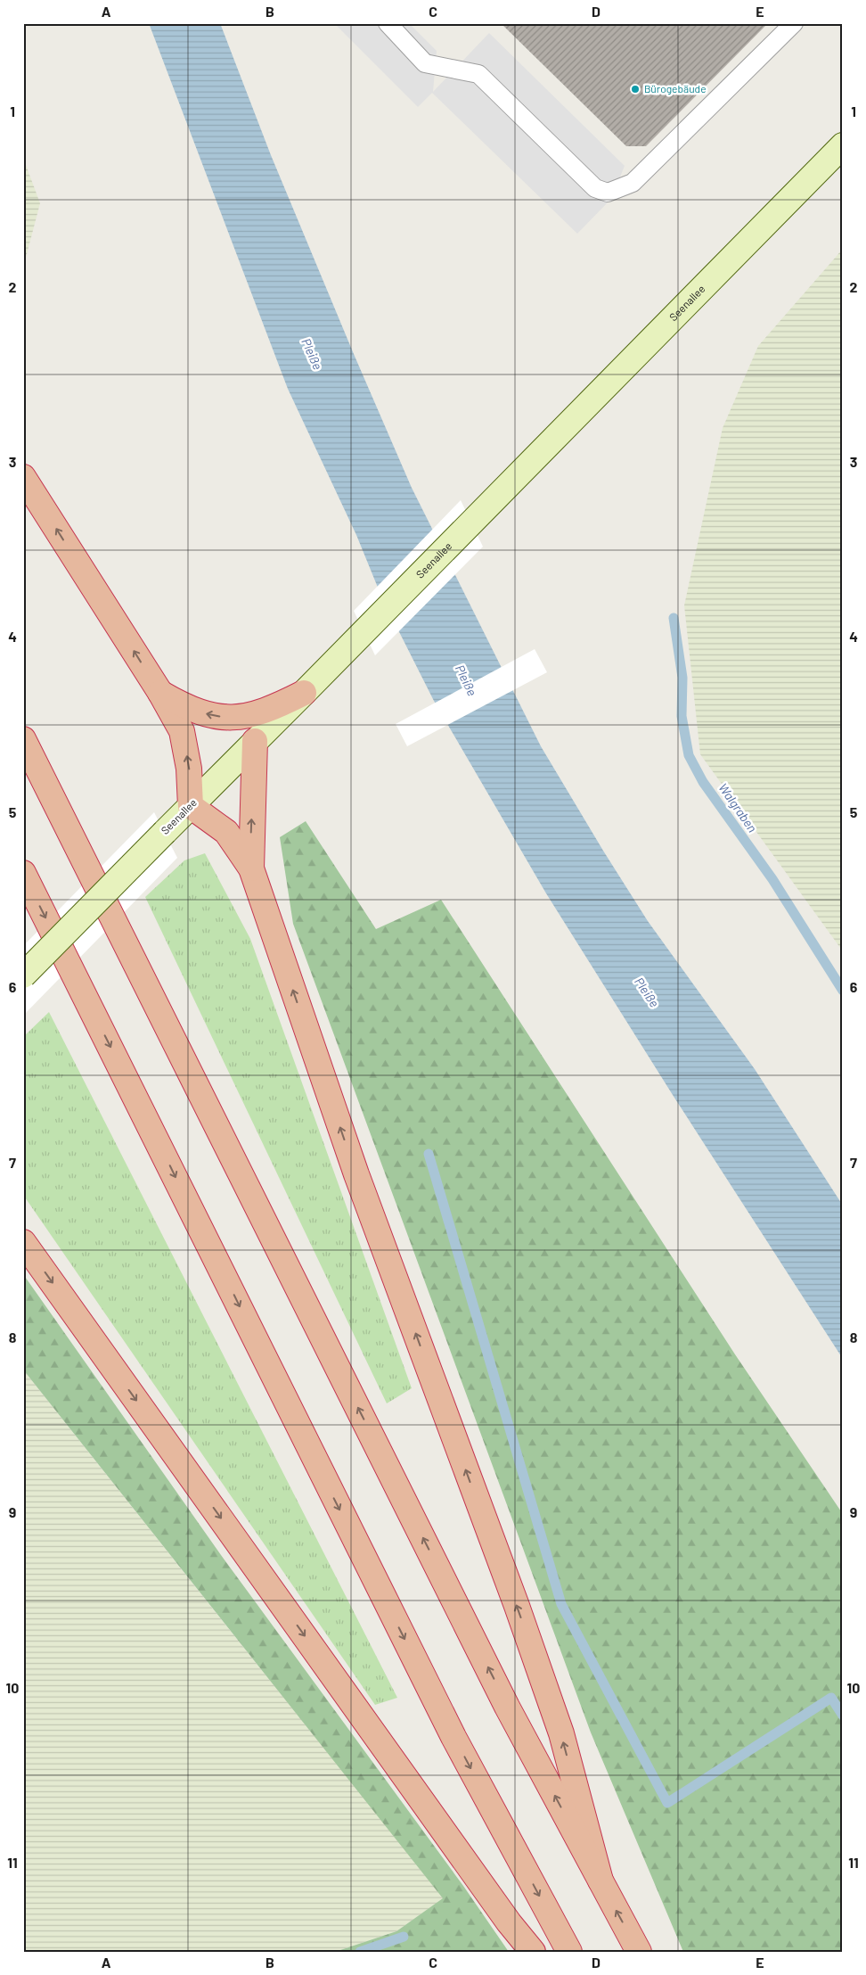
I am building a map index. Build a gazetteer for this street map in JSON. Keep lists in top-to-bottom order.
{
  "streets": {
    "main road": ["Seenallee"]
  },
  "water": ["Pleiße", "Walgraben"],
  "places": ["Bürogebäude"],
  "grid": {
    "columns": [
      "A",
      "B",
      "C",
      "D",
      "E"
    ],
    "rows": [
      "1",
      "2",
      "3",
      "4",
      "5",
      "6",
      "7",
      "8",
      "9",
      "10",
      "11"
    ]
  }
}
